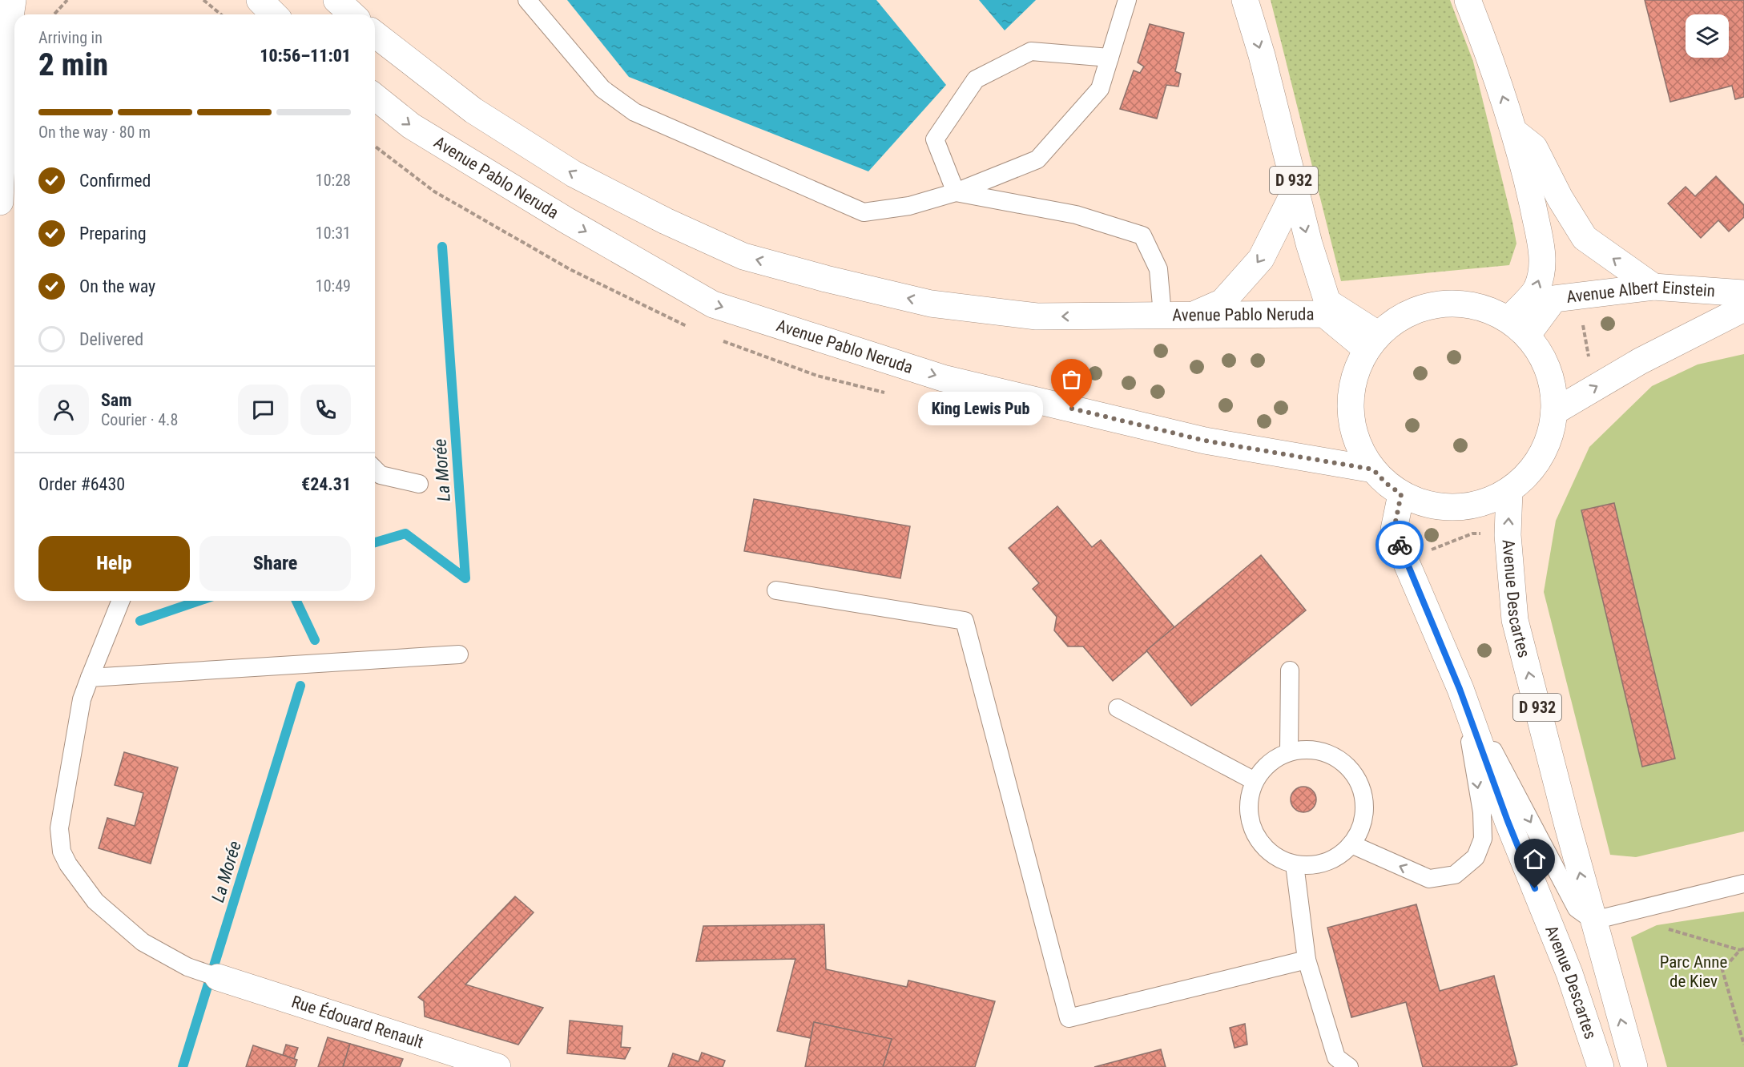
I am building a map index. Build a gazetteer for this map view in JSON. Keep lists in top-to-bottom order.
{
  "streets": {
    "main road": [
      "Avenue Pablo Neruda",
      "D 932",
      "Avenue Albert Einstein",
      "Avenue Descartes",
      "Rue Édouard Renault"
    ]
  },
  "crossings": [
    ["Avenue Pablo Neruda", "D 932"]
  ],
  "water": ["La Morée"],
  "parks": ["Parc Anne de Kiev"],
  "places": ["King Lewis Pub"],
  "page": {
    "heading": ["2 min", "Arriving in", "10:56–11:01"],
    "panel": [
      "Sam",
      "Courier · 4.8",
      "Order #6430",
      "€24.31"
    ],
    "bar": "On the way · 80 m",
    "list": [
      ["Confirmed", "10:28"],
      ["Preparing", "10:31"],
      ["On the way", "10:49"],
      "Delivered"
    ],
    "bubble": "King Lewis Pub",
    "buttons": ["Help", "Share"]
  }
}
